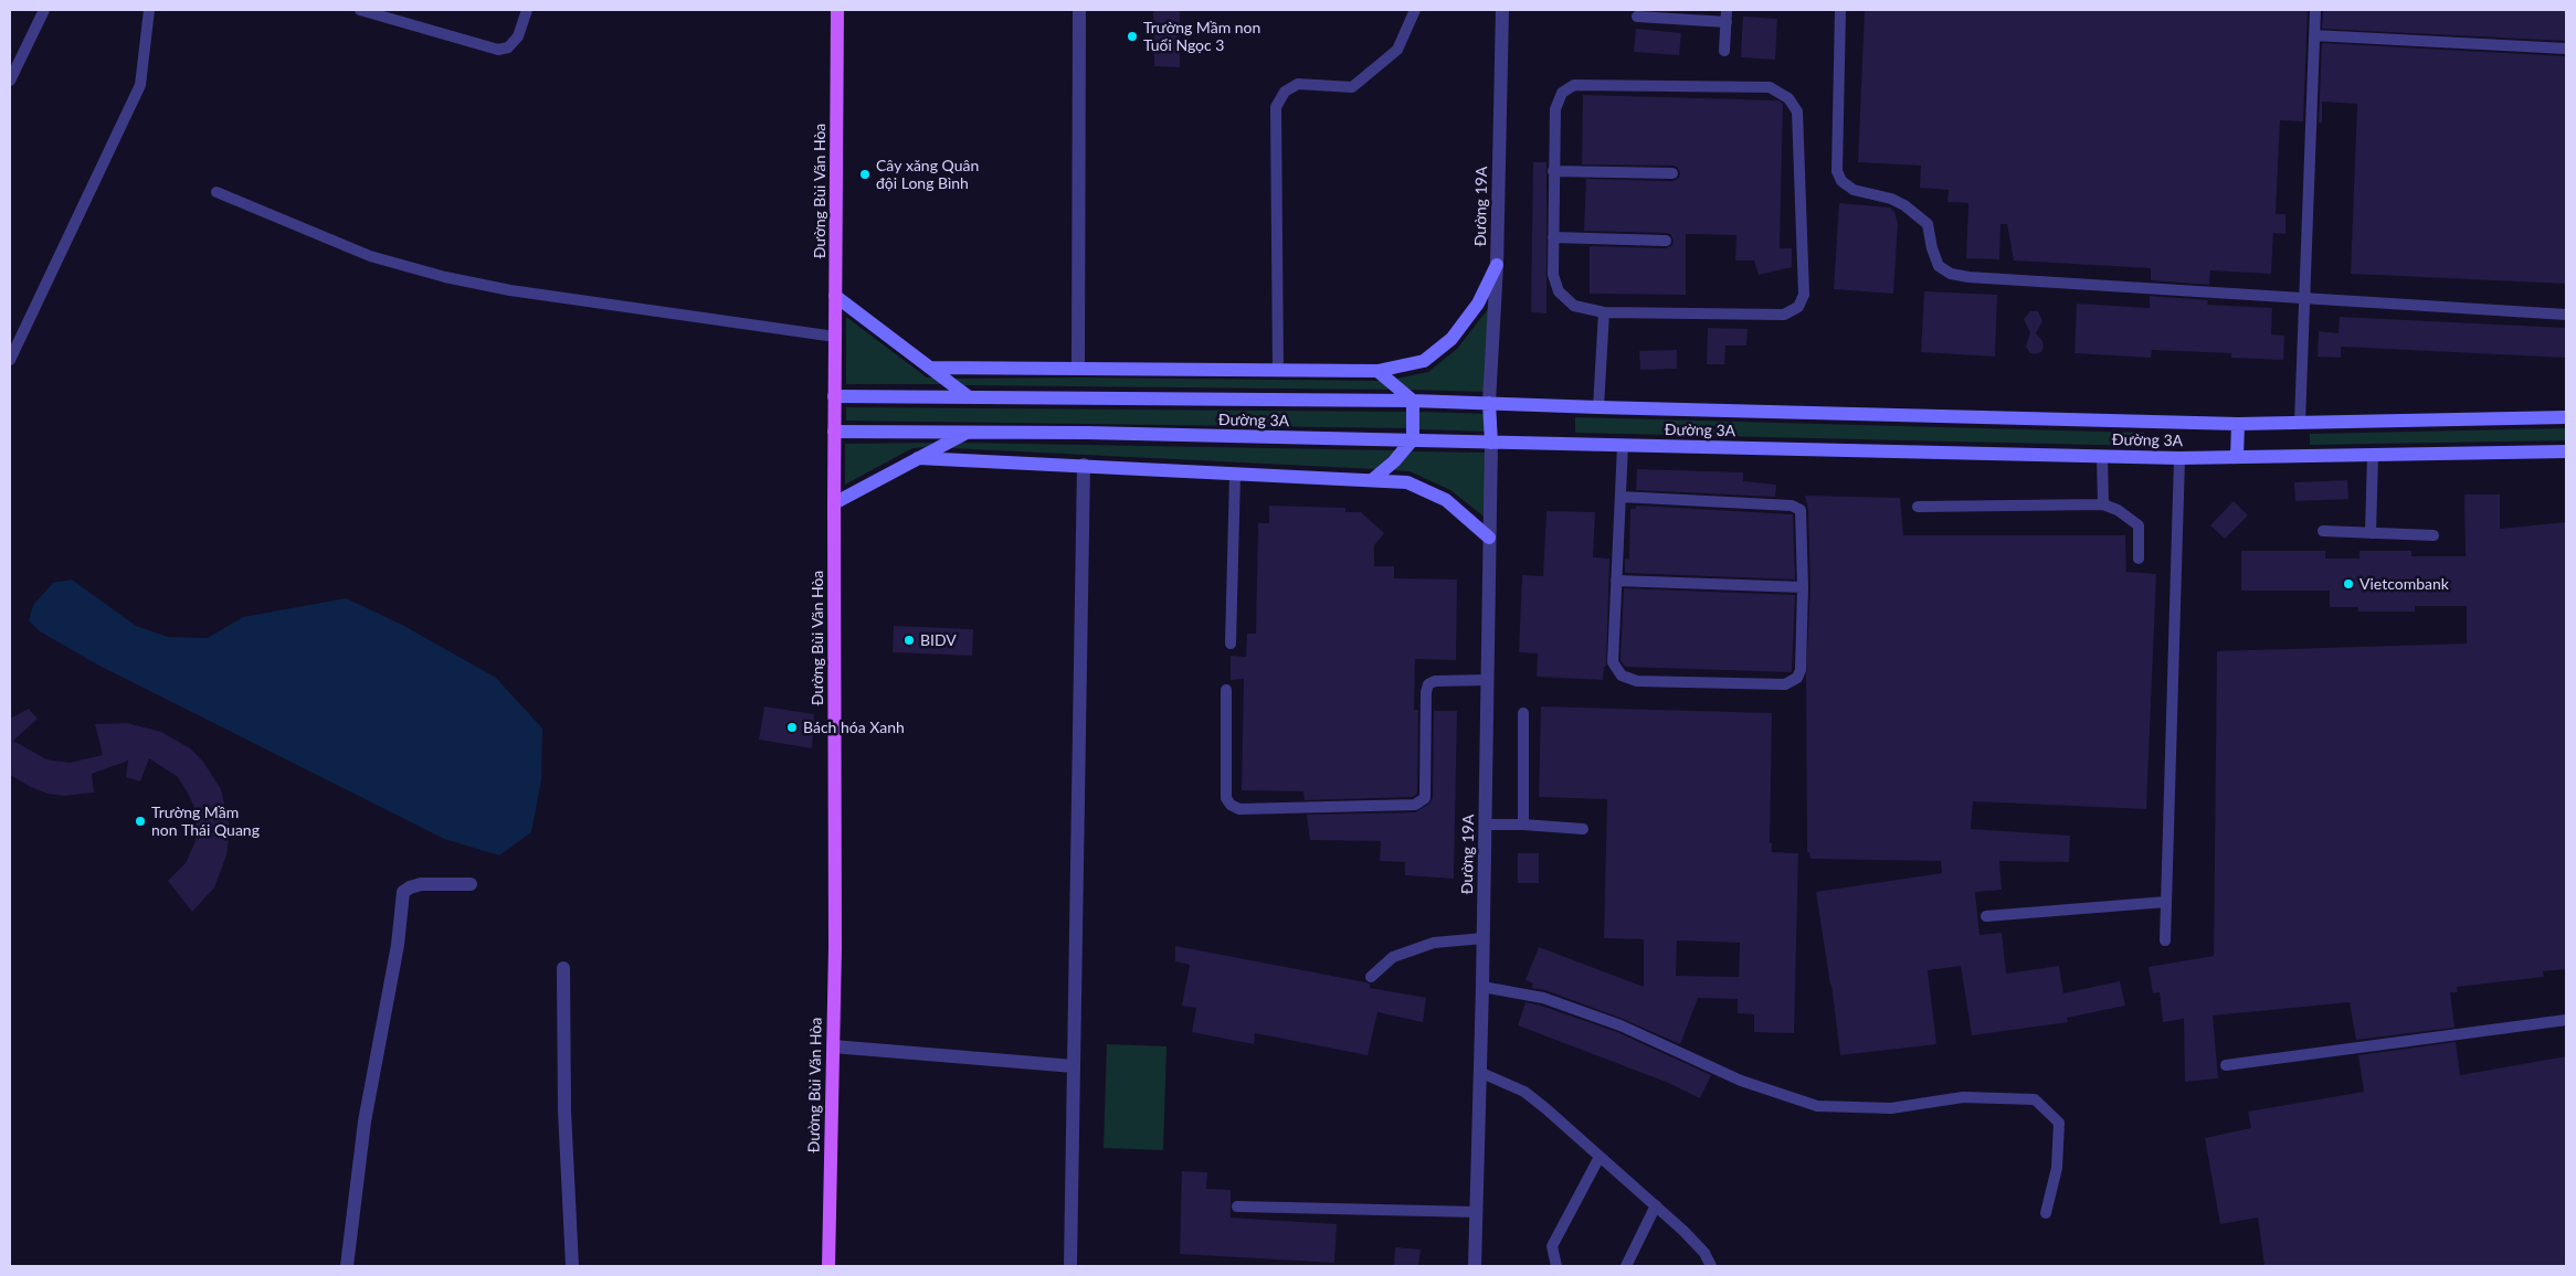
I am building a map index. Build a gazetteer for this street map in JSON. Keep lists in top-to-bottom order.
{
  "streets": {
    "main road": ["Đường Bùi Văn Hòa"],
    "street": ["Đường 19A", "Đường 3A"]
  },
  "crossings": [
    ["Đường Bùi Văn Hòa", "Đường 3A"],
    ["Đường 19A", "Đường 3A"]
  ],
  "places": [
    "Trường Mầm non Tuổi Ngọc 3",
    "Cây xăng Quân đội Long Bình",
    "Vietcombank",
    "BIDV",
    "Bách hóa Xanh",
    "Trường Mầm non Thái Quang"
  ]
}
